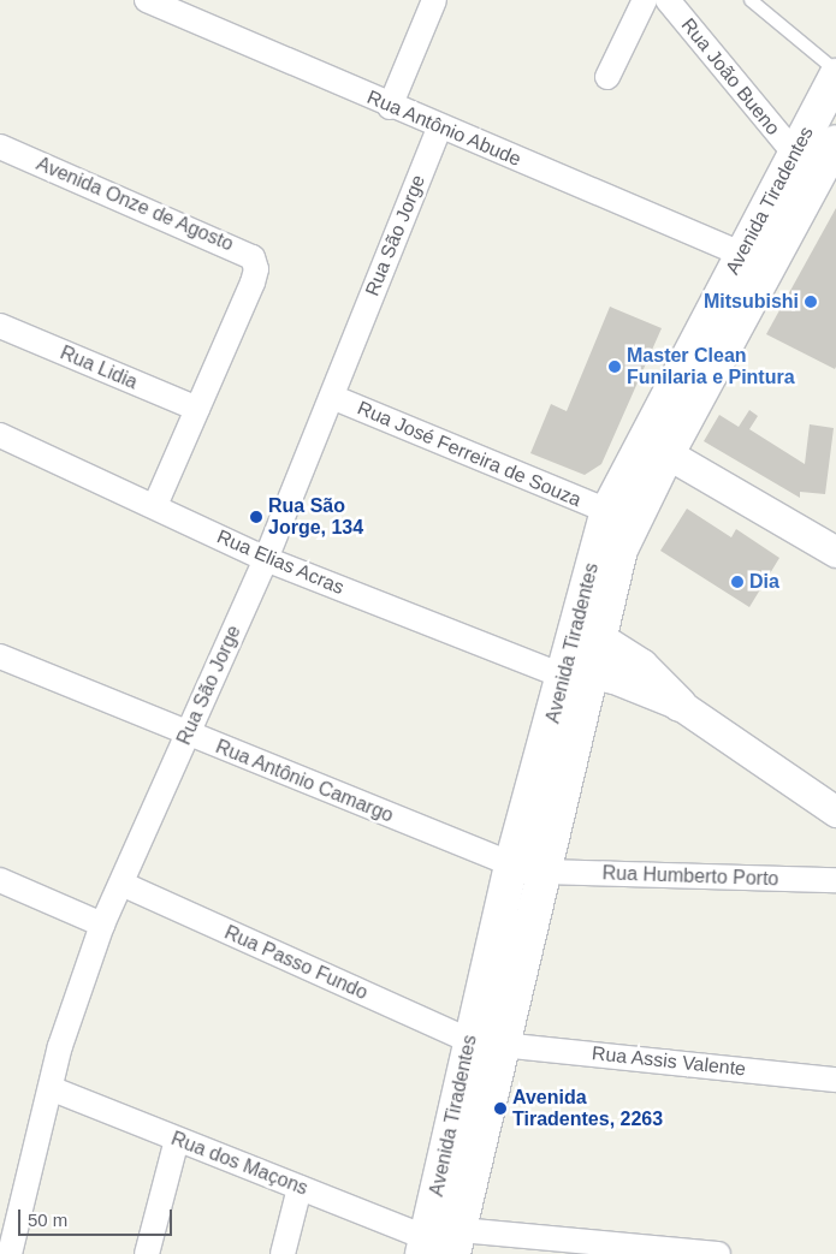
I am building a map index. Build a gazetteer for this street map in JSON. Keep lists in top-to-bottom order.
{
  "streets": {
    "main road": ["Avenida Tiradentes"],
    "street": [
      "Rua João Bueno",
      "Rua Antônio Abude",
      "Avenida Onze de Agosto",
      "Rua São Jorge",
      "Rua Lidia",
      "Rua José Ferreira de Souza",
      "Rua Elias Acras",
      "Rua Antônio Camargo",
      "Rua Humberto Porto",
      "Rua Passo Fundo",
      "Rua Assis Valente",
      "Rua dos Maçons"
    ]
  },
  "crossings": [
    ["Rua João Bueno", "Avenida Tiradentes"],
    ["Rua Antônio Abude", "Avenida Tiradentes"],
    ["Rua Antônio Abude", "Rua São Jorge"],
    ["Avenida Tiradentes", "Rua José Ferreira de Souza"],
    ["Avenida Tiradentes", "Rua Elias Acras"],
    ["Avenida Tiradentes", "Rua Antônio Camargo"],
    ["Avenida Tiradentes", "Rua Humberto Porto"],
    ["Avenida Tiradentes", "Rua Passo Fundo"],
    ["Avenida Tiradentes", "Rua Assis Valente"],
    ["Avenida Tiradentes", "Rua dos Maçons"],
    ["Avenida Onze de Agosto", "Rua Lidia"],
    ["Avenida Onze de Agosto", "Rua Elias Acras"],
    ["Rua São Jorge", "Rua José Ferreira de Souza"],
    ["Rua São Jorge", "Rua Elias Acras"],
    ["Rua São Jorge", "Rua Antônio Camargo"],
    ["Rua São Jorge", "Rua Passo Fundo"],
    ["Rua São Jorge", "Rua dos Maçons"],
    ["Rua Antônio Camargo", "Rua Humberto Porto"]
  ],
  "places": [
    "Mitsubishi",
    "Master Clean Funilaria e Pintura",
    "Rua São Jorge, 134",
    "Dia",
    "Avenida Tiradentes, 2263"
  ],
  "scale_bar": "50 m"
}
